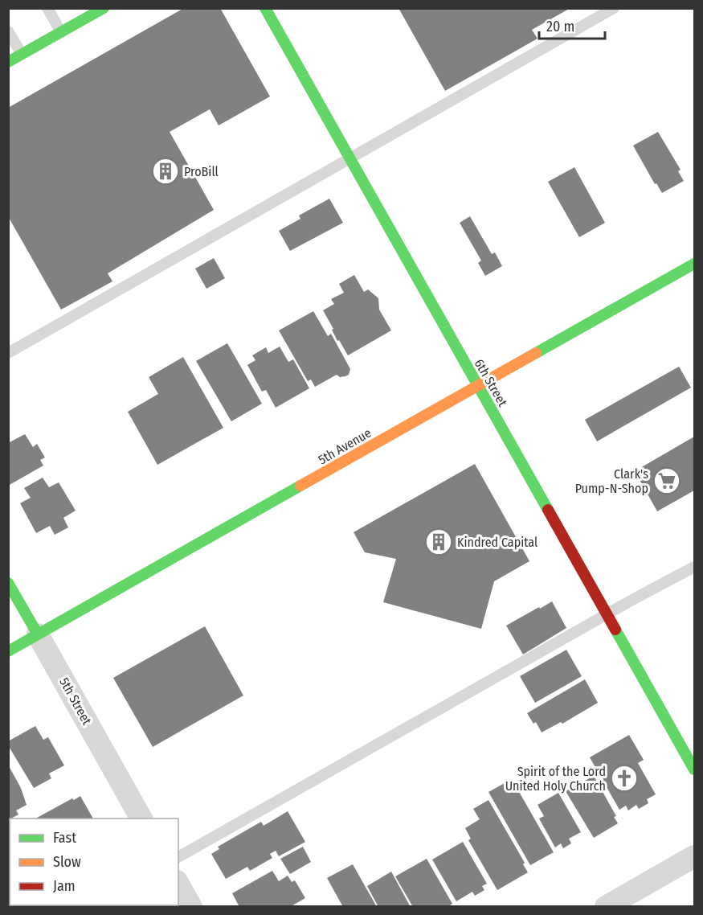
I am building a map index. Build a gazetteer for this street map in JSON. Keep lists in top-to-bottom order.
{
  "streets": {
    "main road": ["6th Street", "5th Avenue", "5th Street"]
  },
  "crossings": [
    ["6th Street", "5th Avenue"],
    ["5th Avenue", "5th Street"]
  ],
  "places": {
    "building": ["ProBill", "Kindred Capital"],
    "supermarket": ["Clark's Pump-N-Shop"],
    "church": ["Spirit of the Lord United Holy Church"]
  },
  "legend": ["Fast", "Slow", "Jam"],
  "scale_bar": "20 m"
}
